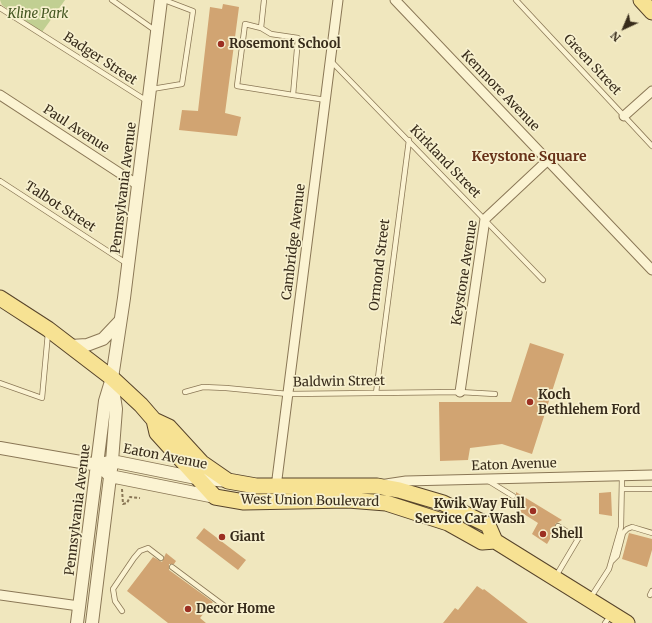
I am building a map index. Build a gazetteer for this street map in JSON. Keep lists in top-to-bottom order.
{
  "streets": {
    "main road": ["West Union Boulevard"],
    "street": [
      "Kenmore Avenue",
      "Paul Avenue",
      "Pennsylvania Avenue",
      "Cambridge Avenue",
      "Keystone Avenue",
      "Eaton Avenue"
    ],
    "lane": [
      "Badger Street",
      "Green Street",
      "Kirkland Street",
      "Talbot Street",
      "Ormond Street",
      "Baldwin Street"
    ]
  },
  "crossings": [
    ["Badger Street", "Pennsylvania Avenue"],
    ["Kenmore Avenue", "Keystone Avenue"],
    ["Paul Avenue", "Pennsylvania Avenue"],
    ["Kirkland Street", "Cambridge Avenue"],
    ["Kirkland Street", "Ormond Street"],
    ["Kirkland Street", "Keystone Avenue"],
    ["Pennsylvania Avenue", "Talbot Street"],
    ["Pennsylvania Avenue", "Eaton Avenue"],
    ["Pennsylvania Avenue", "West Union Boulevard"],
    ["Cambridge Avenue", "Baldwin Street"],
    ["Cambridge Avenue", "West Union Boulevard"],
    ["Ormond Street", "Baldwin Street"],
    ["Keystone Avenue", "Baldwin Street"],
    ["Eaton Avenue", "West Union Boulevard"]
  ],
  "districts": ["Keystone Square"],
  "parks": ["Kline Park"],
  "places": [
    "Rosemont School",
    "Koch Bethlehem Ford",
    "Kwik Way Full Service Car Wash",
    "Shell",
    "Giant",
    "Decor Home"
  ],
  "north": "bottom left"
}
